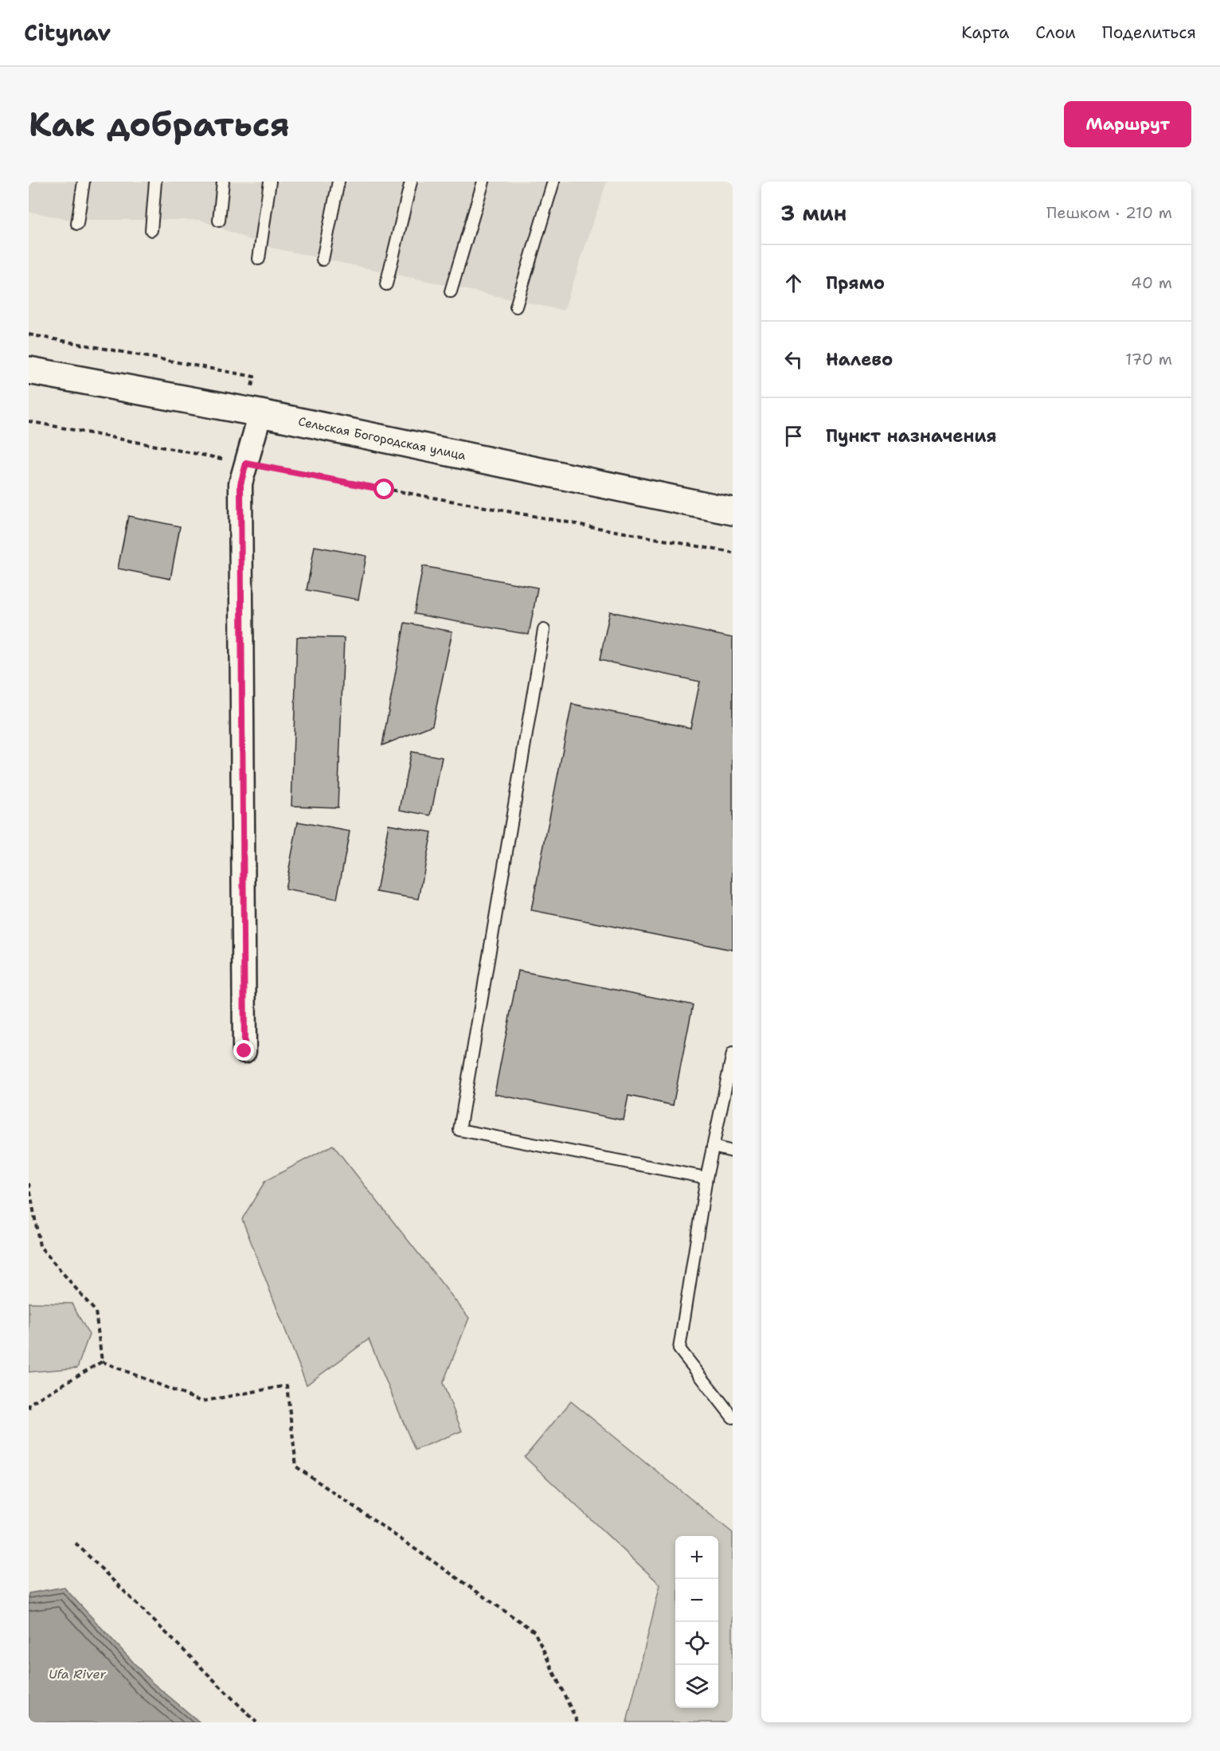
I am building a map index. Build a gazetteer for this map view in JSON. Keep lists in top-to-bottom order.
{
  "streets": {
    "main road": ["Сельская Богородская улица"]
  },
  "water": ["Ufa River"],
  "page": {
    "header": "Citynav",
    "nav": ["Карта", "Слои", "Поделиться"],
    "buttons": "Маршрут",
    "title": "Как добраться",
    "heading": ["3 мин", "Пешком · 210 m"],
    "list": [
      ["Прямо", "40 m"],
      ["Налево", "170 m"],
      "Пункт назначения"
    ],
    "map_buttons": ["+", "−"]
  }
}
